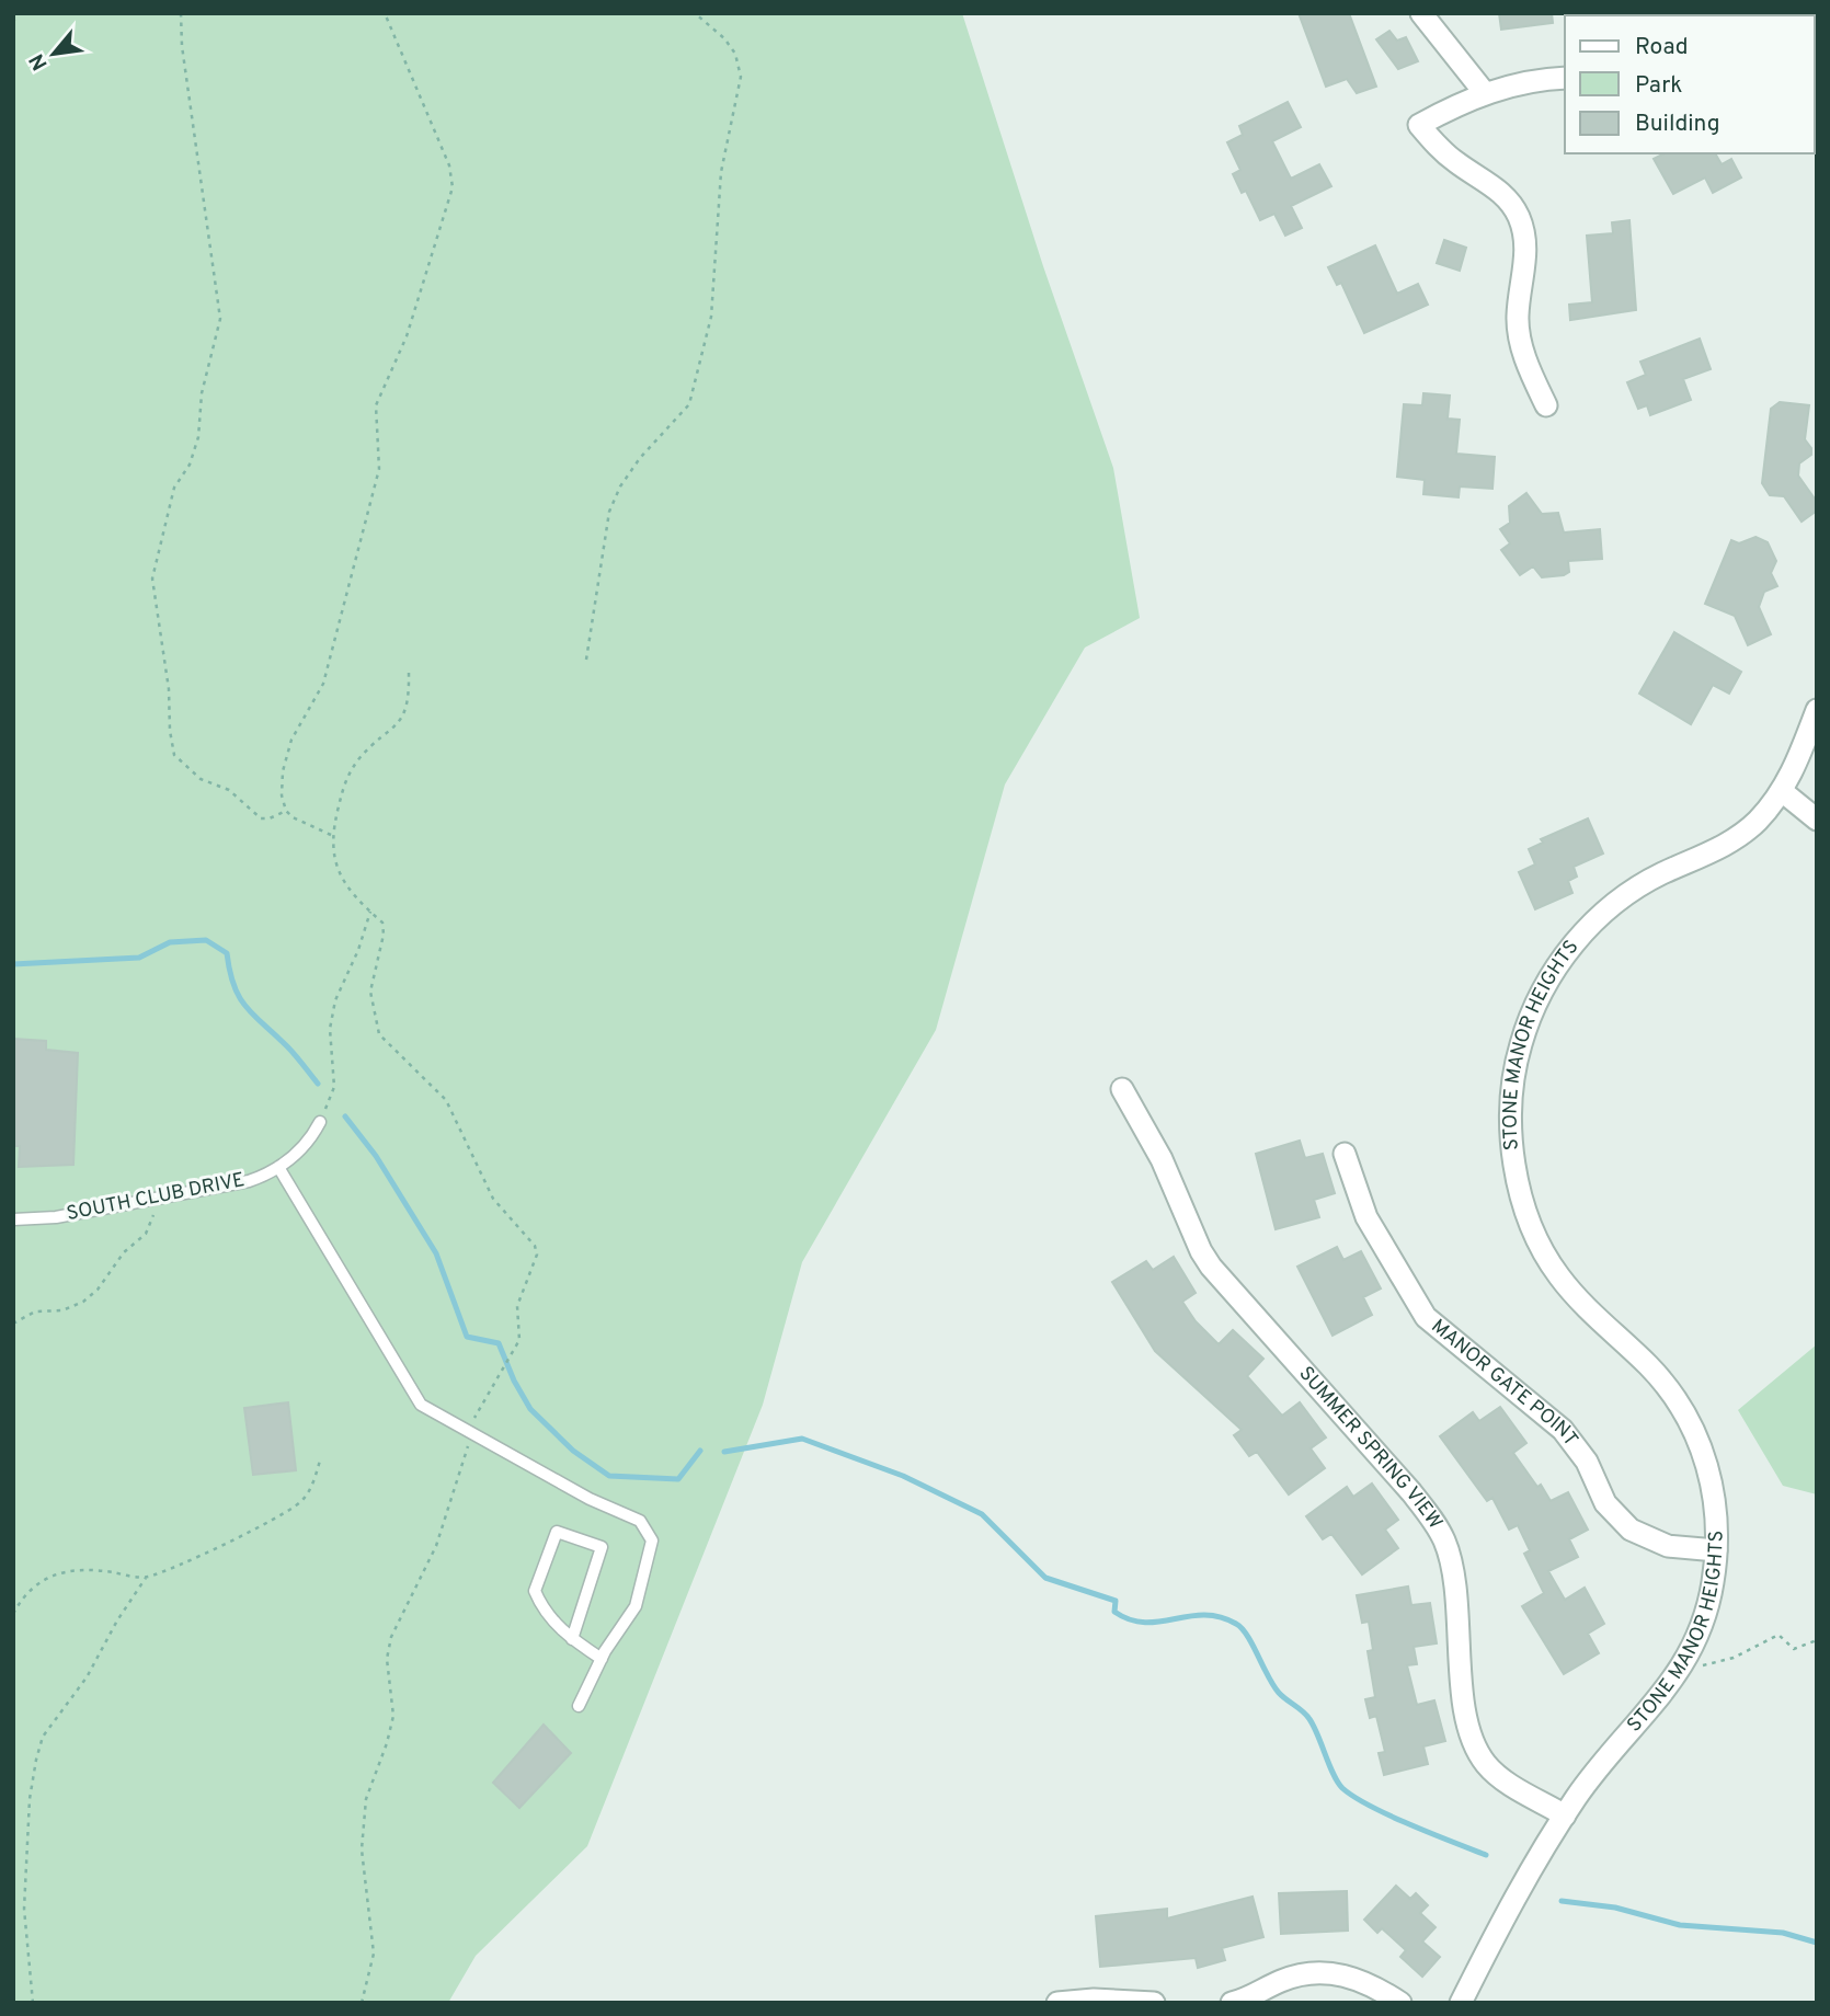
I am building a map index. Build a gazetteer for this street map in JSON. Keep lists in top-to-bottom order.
{
  "streets": {
    "street": ["STONE MANOR HEIGHTS", "MANOR GATE POINT", "SUMMER SPRING VIEW"],
    "lane": ["SOUTH CLUB DRIVE"]
  },
  "crossings": [
    ["STONE MANOR HEIGHTS", "MANOR GATE POINT"],
    ["STONE MANOR HEIGHTS", "SUMMER SPRING VIEW"]
  ],
  "legend": ["Road", "Park", "Building"],
  "north": "bottom left"
}
